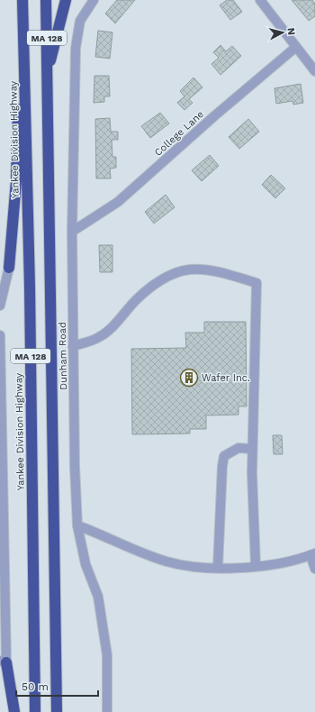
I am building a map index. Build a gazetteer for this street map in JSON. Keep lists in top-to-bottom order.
{
  "streets": {
    "highway": ["MA 128", "Yankee Division Highway"],
    "street": ["College Lane", "Dunham Road"]
  },
  "crossings": [
    ["College Lane", "Dunham Road"]
  ],
  "places": {
    "building": ["Wafer Inc."]
  },
  "scale_bar": "50 m",
  "north": "right"
}
